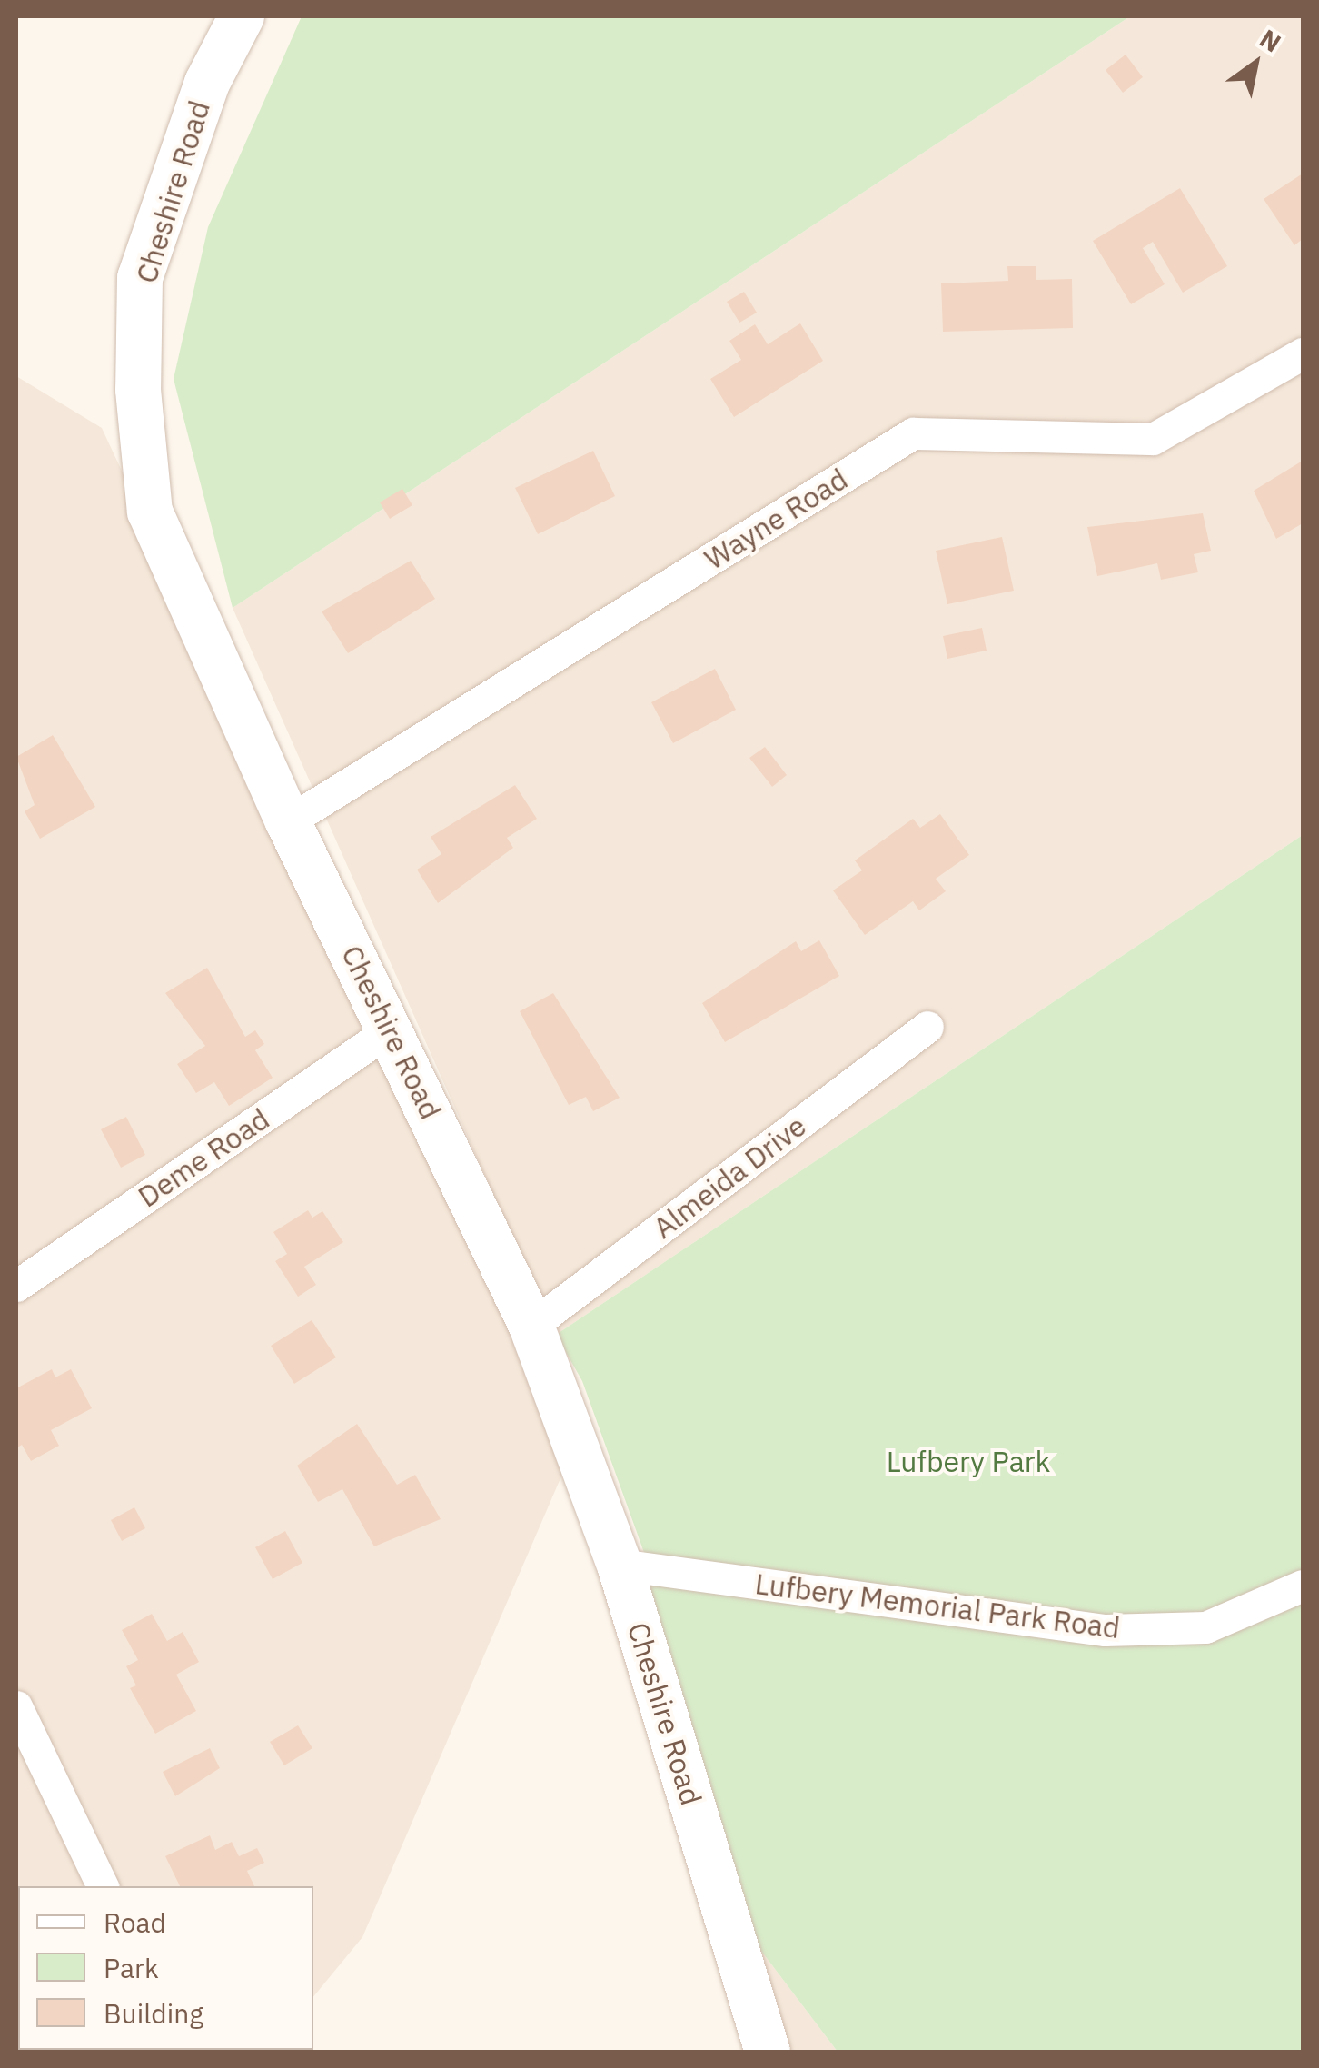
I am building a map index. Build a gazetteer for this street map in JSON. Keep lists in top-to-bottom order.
{
  "streets": {
    "street": [
      "Cheshire Road",
      "Wayne Road",
      "Deme Road",
      "Almeida Drive",
      "Lufbery Memorial Park Road"
    ]
  },
  "crossings": [
    ["Cheshire Road", "Wayne Road"],
    ["Cheshire Road", "Deme Road"],
    ["Cheshire Road", "Almeida Drive"],
    ["Cheshire Road", "Lufbery Memorial Park Road"]
  ],
  "parks": ["Lufbery Park"],
  "legend": ["Road", "Park", "Building"],
  "north": "top right"
}
